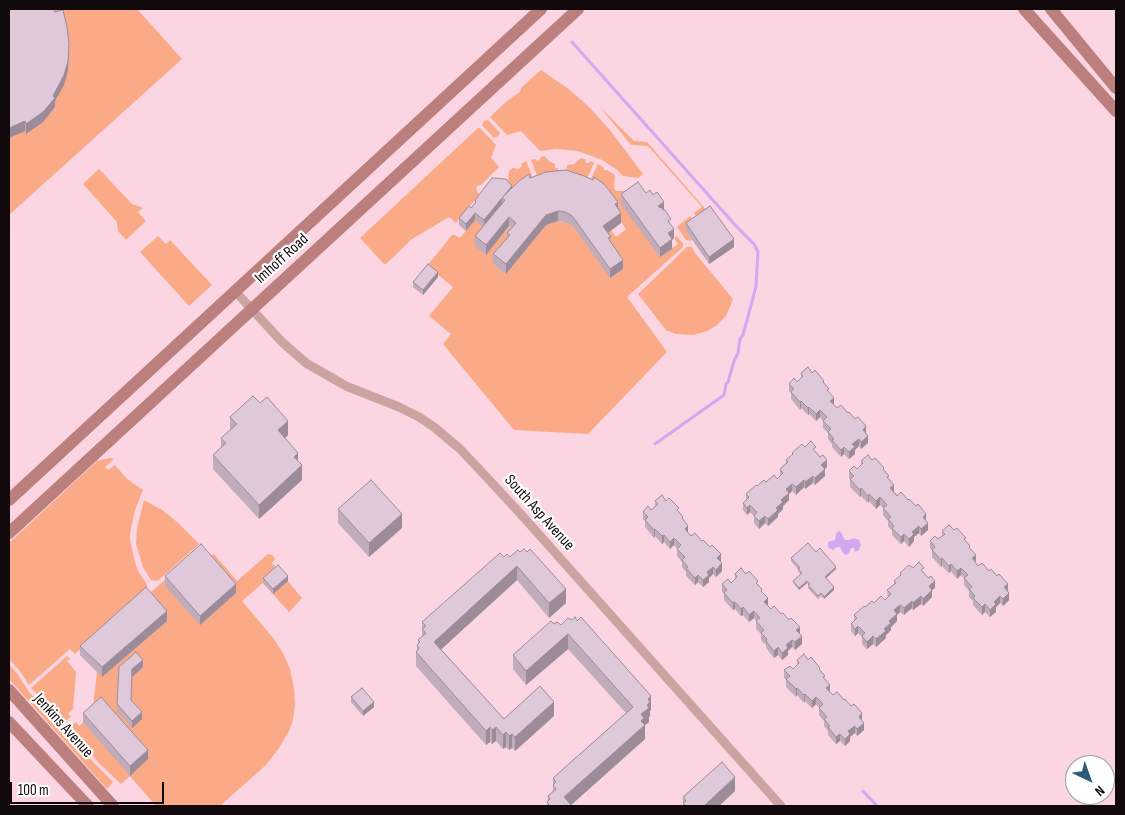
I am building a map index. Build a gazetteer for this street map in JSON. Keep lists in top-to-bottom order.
{
  "streets": {
    "main road": ["Imhoff Road", "Jenkins Avenue"],
    "street": ["South Asp Avenue"]
  },
  "crossings": [
    ["Imhoff Road", "South Asp Avenue"]
  ],
  "scale_bar": "100 m",
  "north": "bottom right"
}
